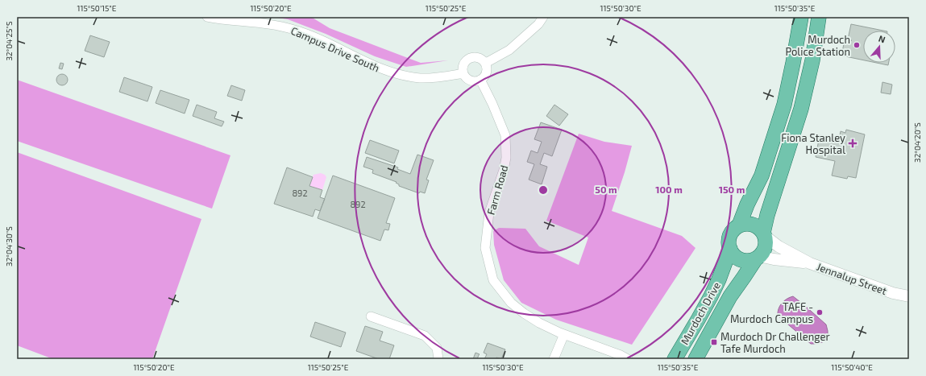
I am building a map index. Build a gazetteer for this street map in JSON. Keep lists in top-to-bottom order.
{
  "streets": {
    "main road": ["Murdoch Drive"],
    "street": ["Campus Drive South", "Farm Road", "Jennalup Street"]
  },
  "crossings": [
    ["Campus Drive South", "Farm Road"],
    ["Jennalup Street", "Murdoch Drive"]
  ],
  "places": {
    "other": ["Murdoch Police Station", "TAFE - Murdoch Campus"],
    "health": ["Fiona Stanley Hospital"],
    "transit": ["Murdoch Dr Challenger Tafe Murdoch"]
  },
  "house_numbers": ["892", "892"],
  "north": "top",
  "coordinates": [
    "115°50'15\"E",
    "115°50'20\"E",
    "115°50'25\"E",
    "115°50'30\"E",
    "115°50'35\"E",
    "32°04'25\"S",
    "32°04'20\"S",
    "32°04'30\"S",
    "115°50'40\"E"
  ],
  "rings": ["50 m", "100 m", "150 m"]
}
